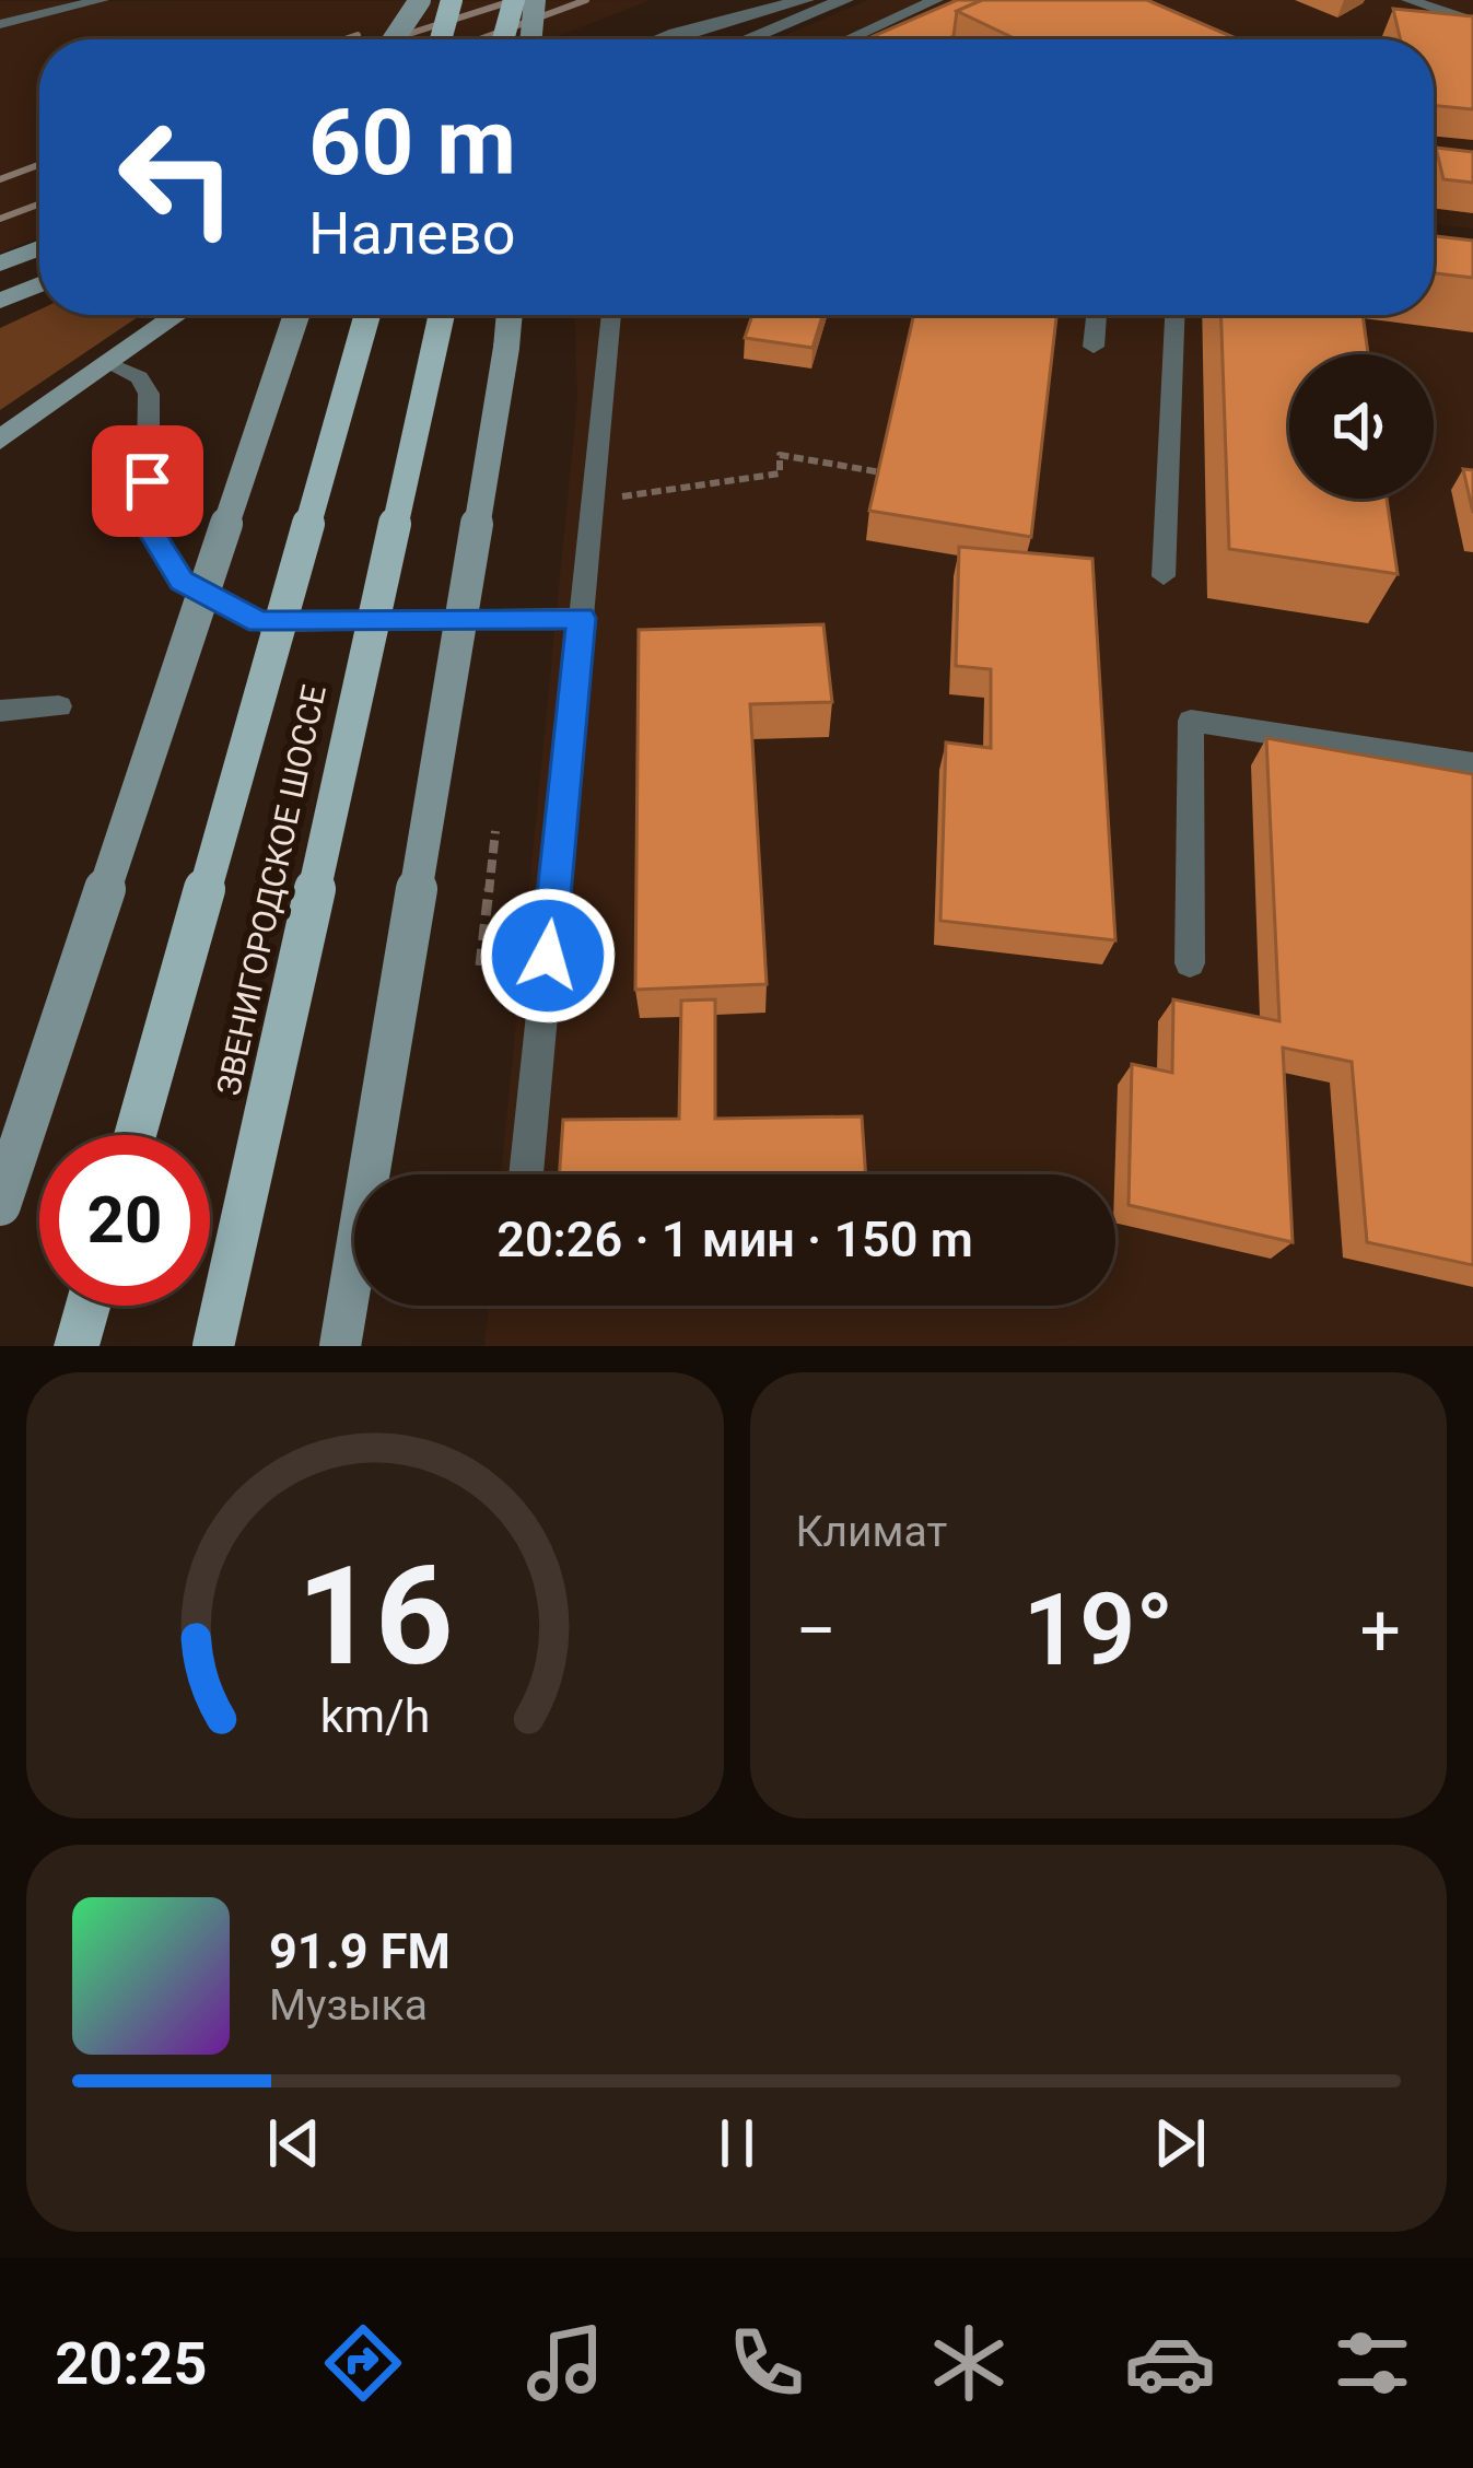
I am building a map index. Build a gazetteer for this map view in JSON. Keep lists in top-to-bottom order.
{
  "streets": {
    "main road": ["ЗВЕНИГОРОДСКОЕ ШОССЕ"]
  },
  "page": {
    "turn": ["60 m", "Налево"],
    "limit": "20",
    "trip": "20:26 · 1 мин · 150 m",
    "tile": "Климат",
    "heat": ["−", "19°", "+"],
    "song": ["91.9 FM", "Музыка"],
    "tabs": "20:25",
    "gauge": ["16", "km/h"]
  }
}
